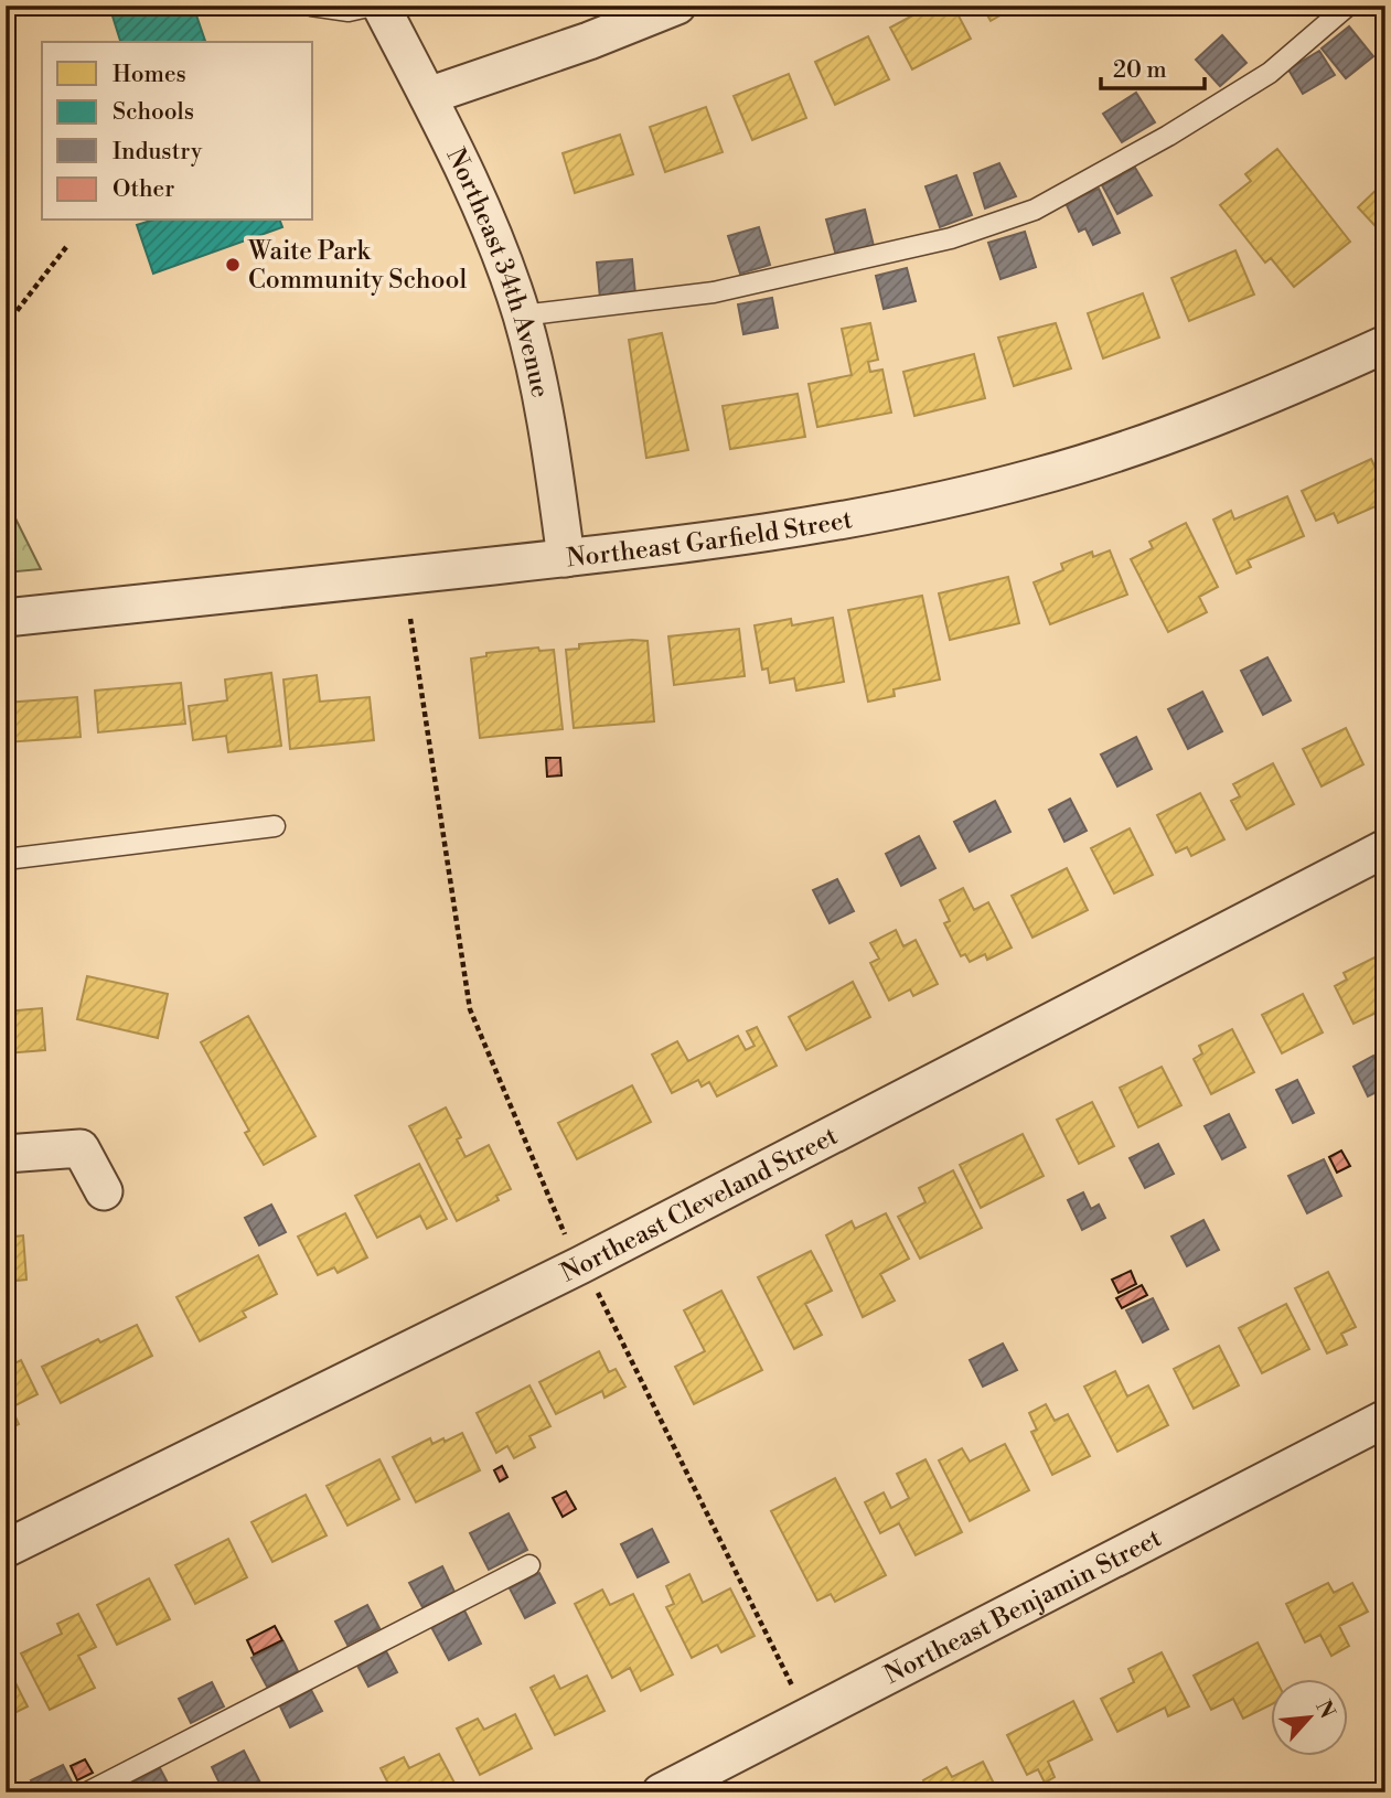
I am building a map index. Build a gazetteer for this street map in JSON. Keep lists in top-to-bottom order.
{
  "streets": {
    "street": [
      "Northeast 34th Avenue",
      "Northeast Garfield Street",
      "Northeast Cleveland Street",
      "Northeast Benjamin Street"
    ]
  },
  "crossings": [
    ["Northeast 34th Avenue", "Northeast Garfield Street"]
  ],
  "places": ["Waite Park Community School"],
  "legend": [
    "Homes",
    "Schools",
    "Industry",
    "Other"
  ],
  "scale_bar": "20 m",
  "north": "top right"
}
